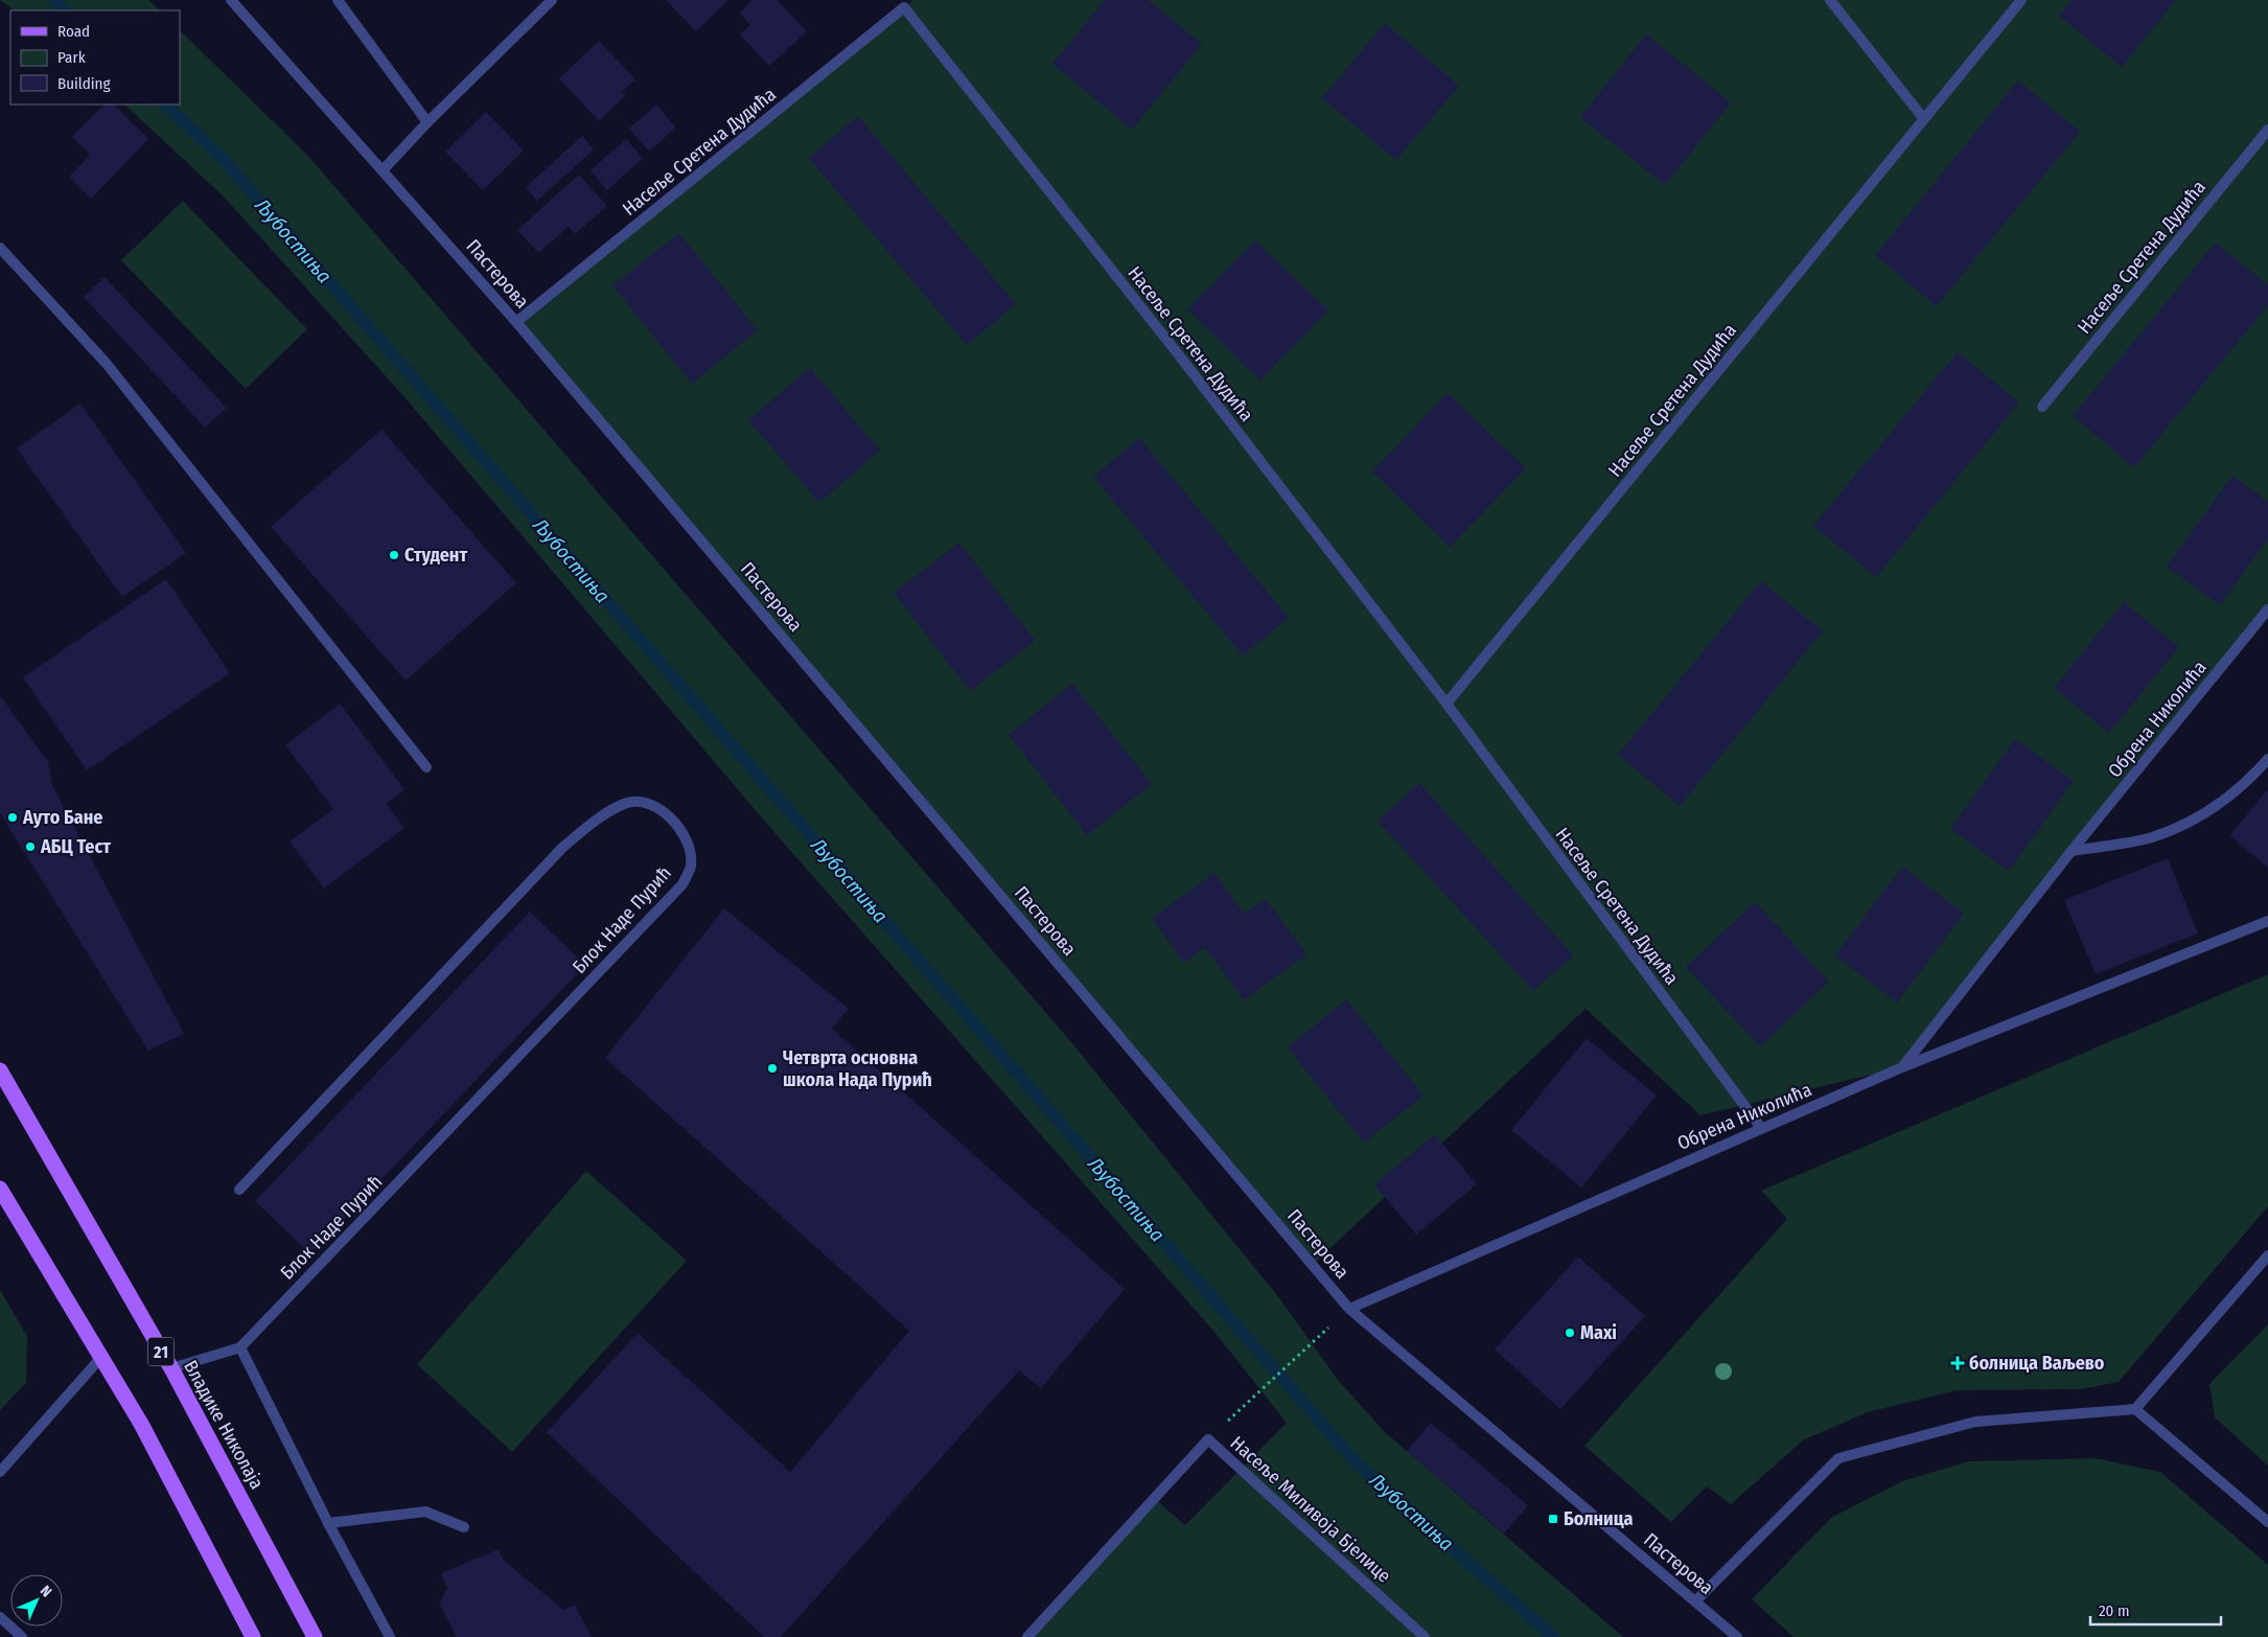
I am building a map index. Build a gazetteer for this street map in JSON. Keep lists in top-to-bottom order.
{
  "streets": {
    "main road": ["21", "Владике Николаја"],
    "street": [
      "Насеље Сретена Дудића",
      "Пастерова",
      "Обрена Николића",
      "Блок Наде Пурић",
      "Насеље Миливоја Бјелице"
    ]
  },
  "crossings": [
    ["Насеље Сретена Дудића", "Пастерова"],
    ["Насеље Сретена Дудића", "Обрена Николића"],
    ["Пастерова", "Обрена Николића"],
    ["Блок Наде Пурић", "Владике Николаја"]
  ],
  "water": ["Љубостиња"],
  "places": {
    "other": [
      "Студент",
      "Ауто Бане",
      "АБЦ Тест",
      "Четврта основна школа Нада Пурић",
      "Maxi"
    ],
    "health": ["болница Ваљево"],
    "transit": ["Болница"]
  },
  "legend": ["Road", "Park", "Building"],
  "scale_bar": "20 m",
  "north": "top right"
}
